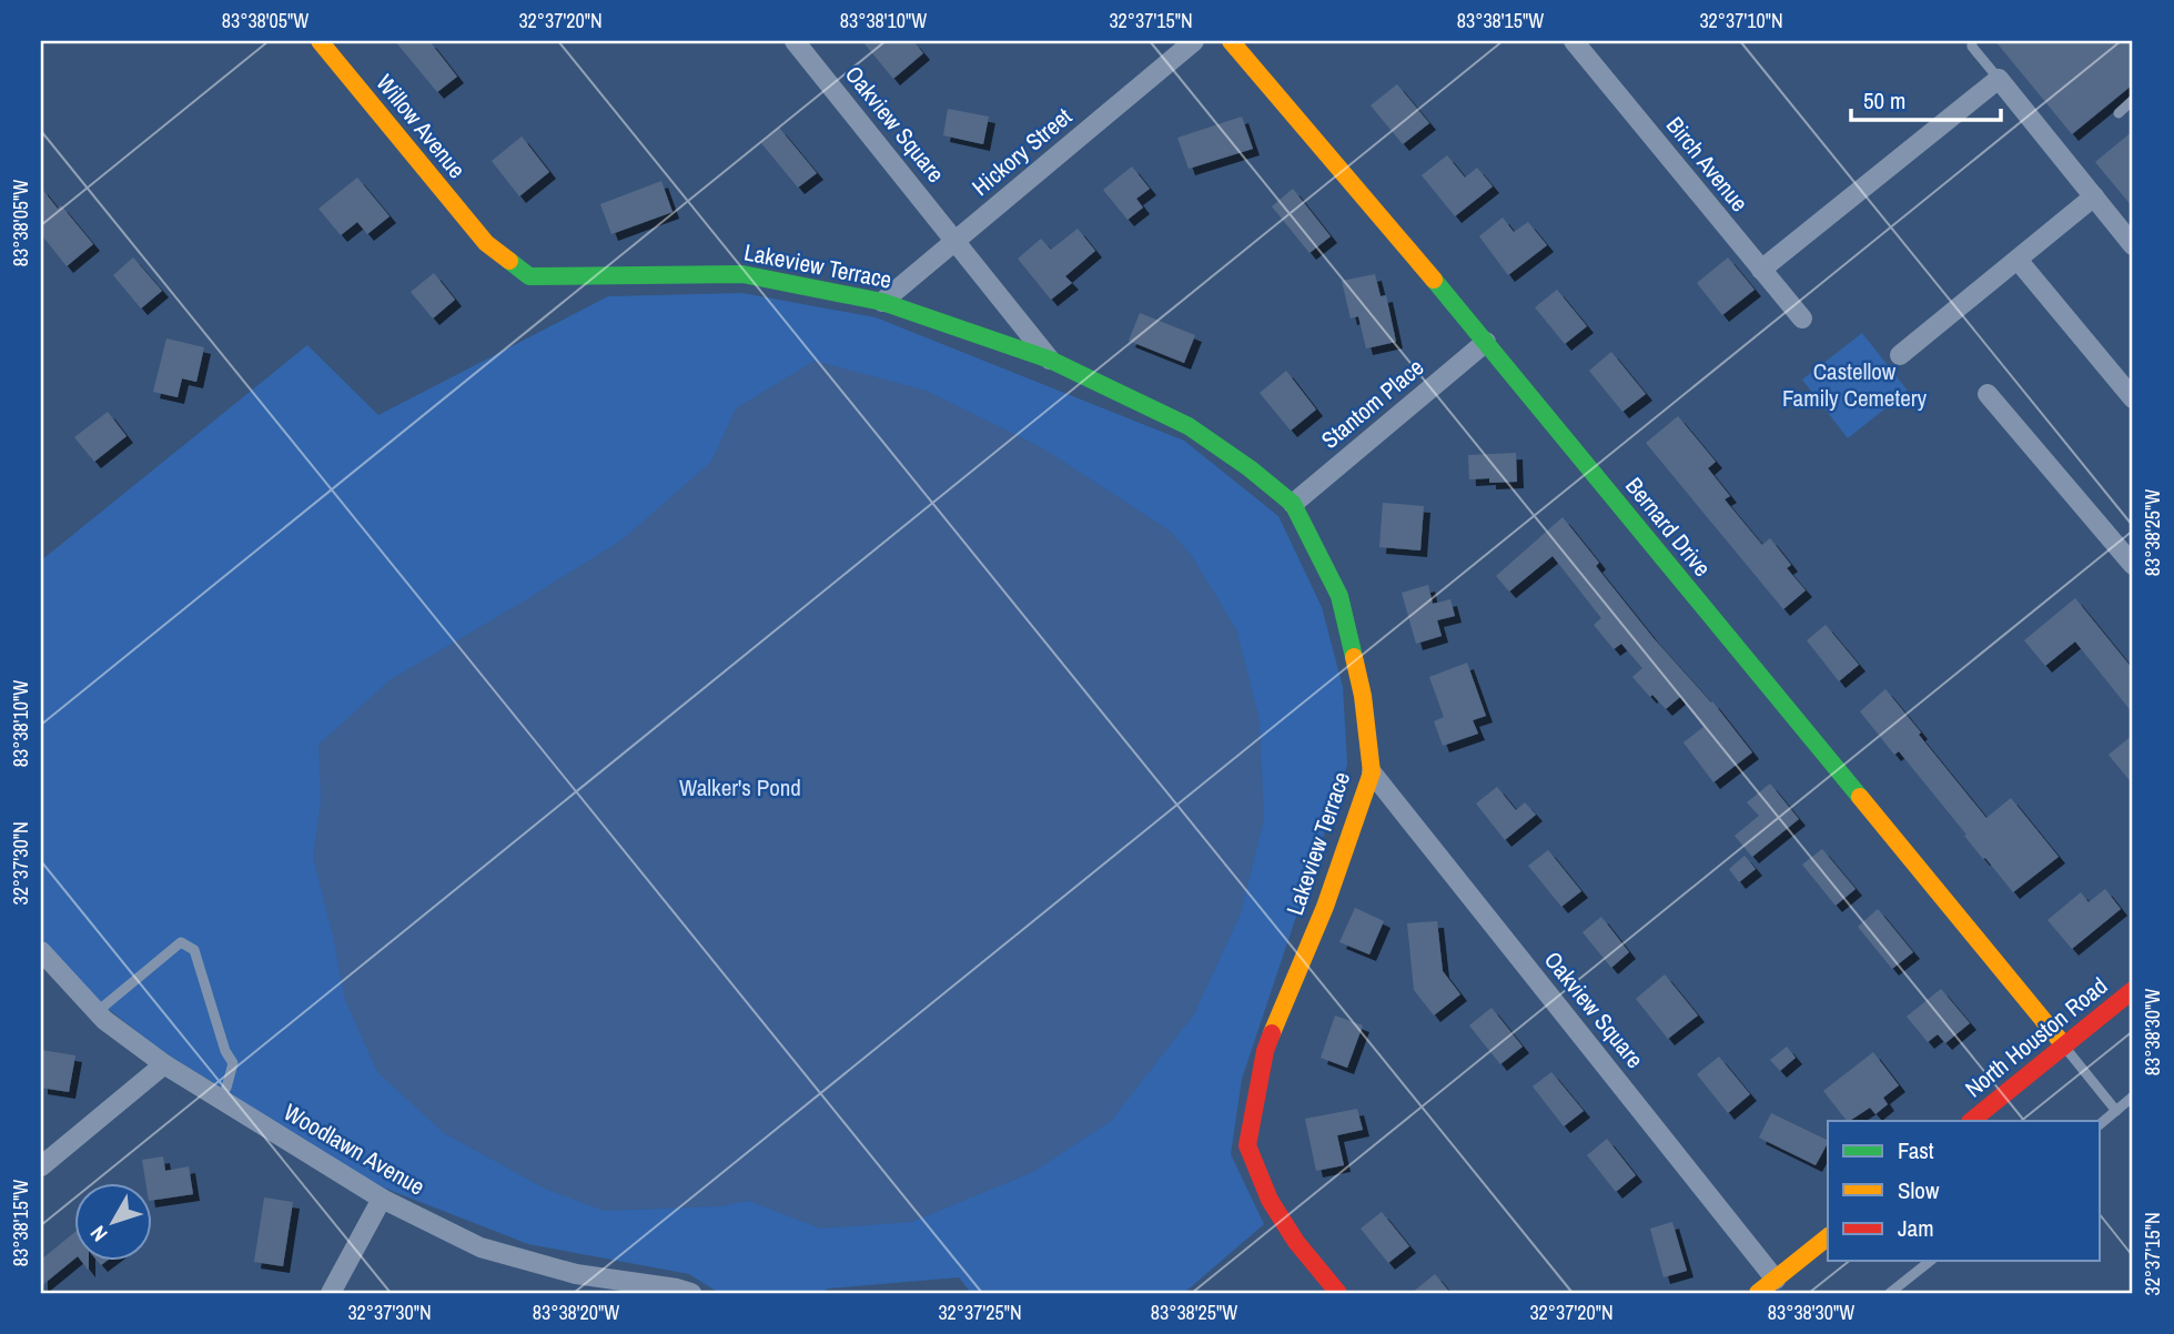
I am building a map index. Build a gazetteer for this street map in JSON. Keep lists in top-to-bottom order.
{
  "streets": {
    "street": [
      "Oakview Square",
      "Willow Avenue",
      "Hickory Street",
      "Birch Avenue",
      "Lakeview Terrace",
      "Stantom Place",
      "Bernard Drive",
      "North Houston Road",
      "Woodlawn Avenue"
    ]
  },
  "crossings": [
    ["Oakview Square", "Hickory Street"],
    ["Oakview Square", "Lakeview Terrace"],
    ["Willow Avenue", "Lakeview Terrace"],
    ["Hickory Street", "Lakeview Terrace"],
    ["Lakeview Terrace", "Stantom Place"],
    ["Stantom Place", "Bernard Drive"],
    ["Bernard Drive", "North Houston Road"]
  ],
  "parks": ["Castellow Family Cemetery", "Walker's Pond"],
  "legend": ["Fast", "Slow", "Jam"],
  "scale_bar": "50 m",
  "north": "bottom left",
  "coordinates": [
    "83°38'05\"W",
    "32°37'20\"N",
    "83°38'10\"W",
    "32°37'15\"N",
    "83°38'15\"W",
    "32°37'10\"N",
    "83°38'25\"W",
    "32°37'30\"N",
    "83°38'30\"W",
    "83°38'20\"W",
    "32°37'25\"N"
  ]
}
